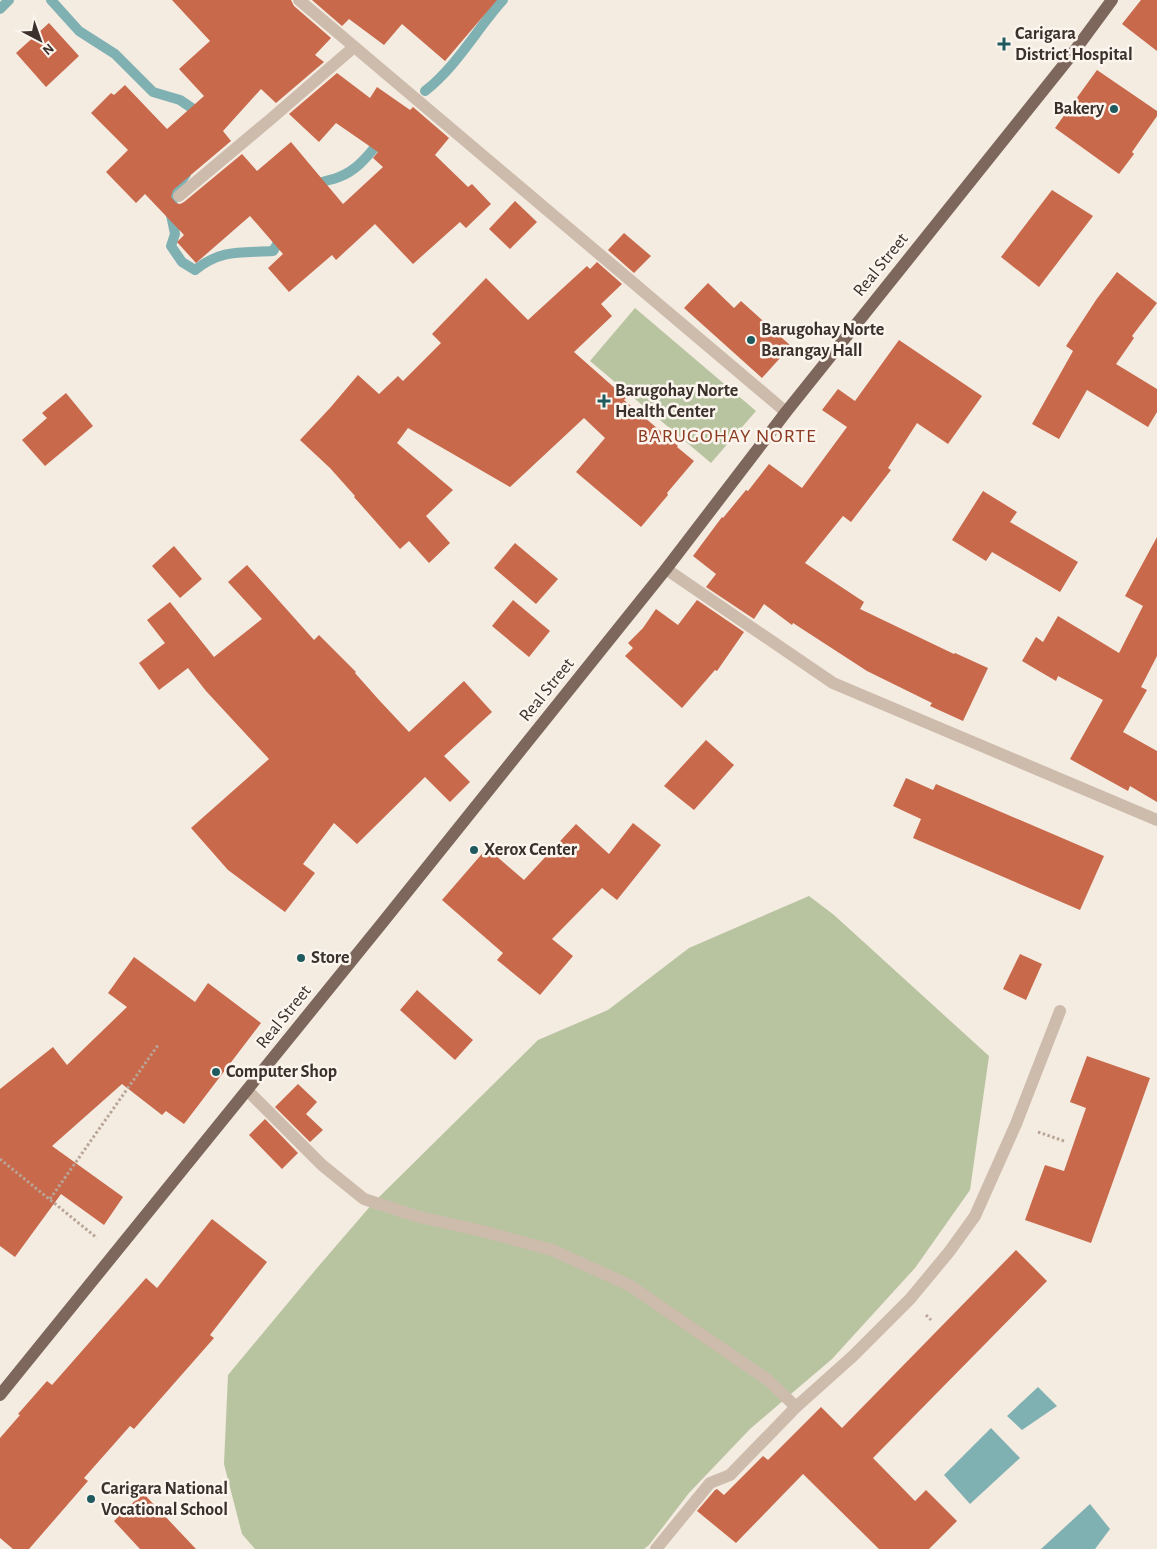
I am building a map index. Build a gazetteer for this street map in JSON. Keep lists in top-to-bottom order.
{
  "streets": {
    "main road": ["Real Street"]
  },
  "districts": ["BARUGOHAY NORTE"],
  "places": {
    "health": ["Carigara District Hospital", "Barugohay Norte Health Center"],
    "other": [
      "Bakery",
      "Barugohay Norte Barangay Hall",
      "Xerox Center",
      "Store",
      "Computer Shop",
      "Carigara National Vocational School"
    ]
  },
  "north": "bottom right"
}
